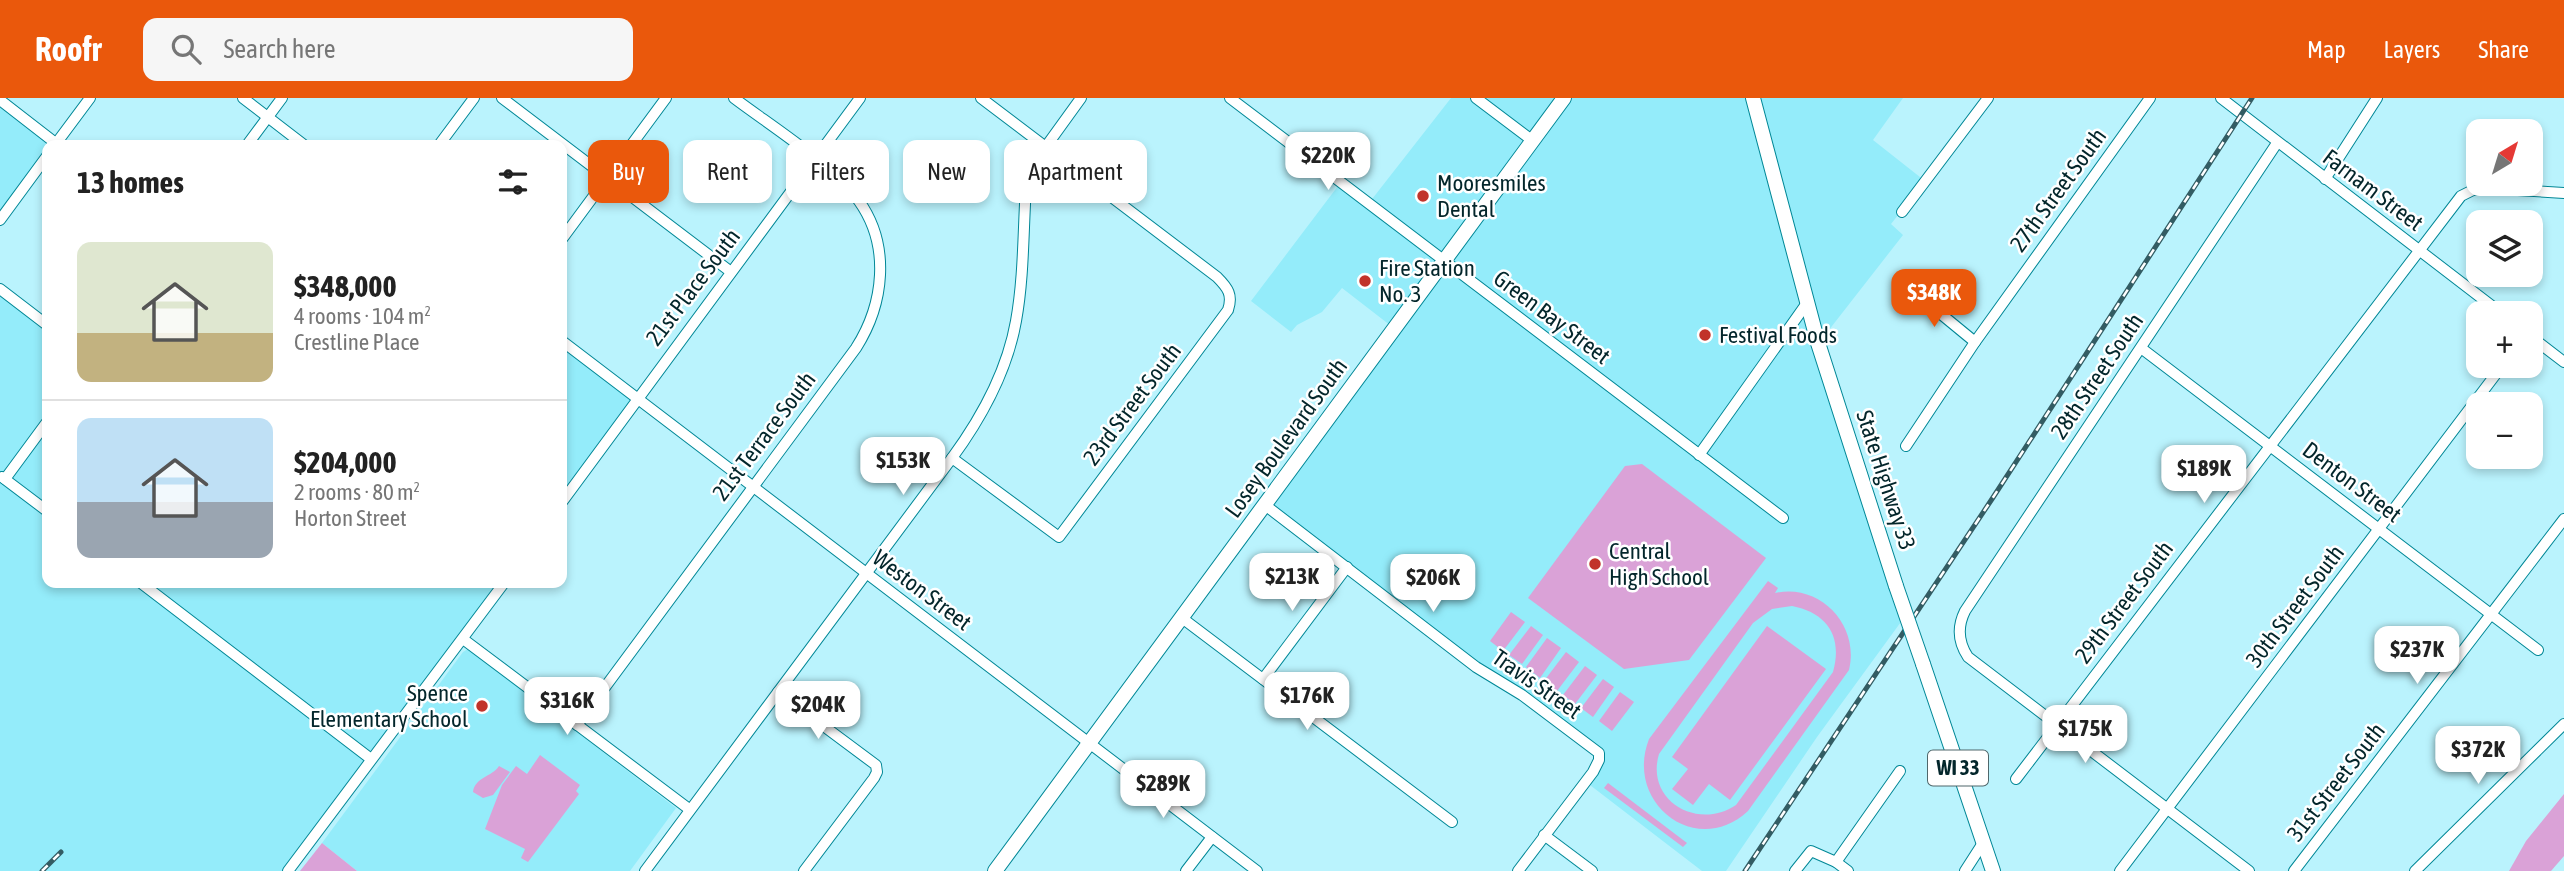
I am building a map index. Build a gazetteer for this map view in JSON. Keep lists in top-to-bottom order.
{
  "streets": {
    "main road": ["Losey Boulevard South", "State Highway 33", "WI 33"],
    "street": [
      "27th Street South",
      "Farnam Street",
      "21st Place South",
      "Green Bay Street",
      "28th Street South",
      "23rd Street South",
      "21st Terrace South",
      "Denton Street",
      "Weston Street",
      "29th Street South",
      "30th Street South",
      "Travis Street",
      "31st Street South"
    ]
  },
  "crossings": [
    ["Farnam Street", "28th Street South"],
    ["Farnam Street", "29th Street South"],
    ["21st Place South", "Weston Street"],
    ["Green Bay Street", "Losey Boulevard South"],
    ["28th Street South", "Denton Street"],
    ["28th Street South", "29th Street South"],
    ["21st Terrace South", "Weston Street"],
    ["Losey Boulevard South", "Weston Street"],
    ["Losey Boulevard South", "Travis Street"],
    ["Denton Street", "29th Street South"],
    ["Denton Street", "30th Street South"],
    ["Denton Street", "31st Street South"]
  ],
  "places": [
    "Mooresmiles Dental",
    "Fire Station No. 3",
    "Festival Foods",
    "Central High School",
    "Spence Elementary School"
  ],
  "north": "top right",
  "page": {
    "header": "Roofr",
    "search": "Search here",
    "nav": ["Map", "Layers", "Share"],
    "map_buttons": ["+", "−"],
    "price": [
      "$220K",
      "$348K",
      "$153K",
      "$189K",
      "$213K",
      "$206K",
      "$237K",
      "$176K",
      "$316K",
      "$204K",
      "$175K",
      "$372K",
      "$289K"
    ],
    "chip": [
      "Buy",
      "Rent",
      "Filters",
      "New",
      "Apartment"
    ],
    "heading": "13 homes",
    "list": [
      {
        "name": "$348,000",
        "note": "4 rooms · 104 m² · Crestline Place"
      },
      {
        "name": "$204,000",
        "note": "2 rooms · 80 m² · Horton Street"
      }
    ]
  }
}
